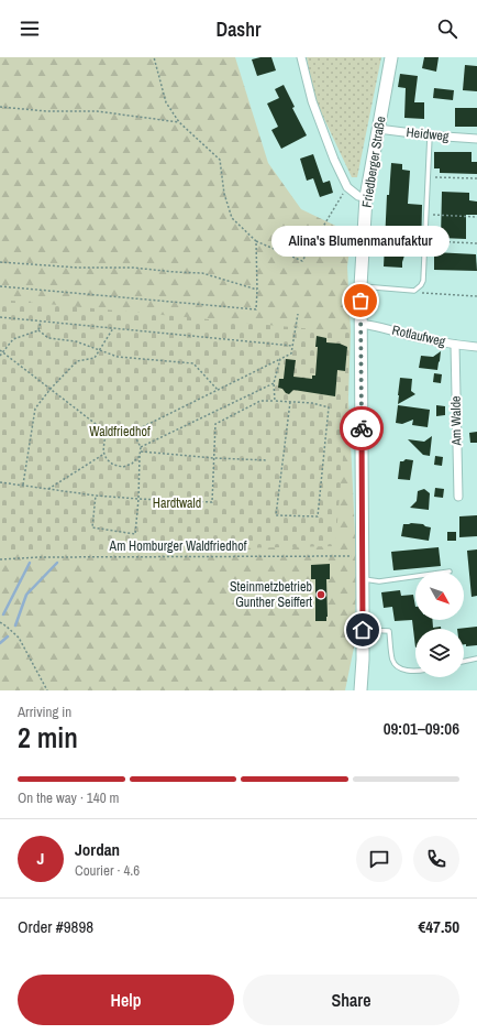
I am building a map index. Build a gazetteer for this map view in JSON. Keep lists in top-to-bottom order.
{
  "streets": {
    "street": [
      "Heidweg",
      "Friedberger Straße",
      "Rotlaufweg",
      "Am Walde"
    ],
    "path": ["Am Homburger Waldfriedhof"]
  },
  "crossings": [
    ["Heidweg", "Friedberger Straße"],
    ["Friedberger Straße", "Rotlaufweg"],
    ["Rotlaufweg", "Am Walde"]
  ],
  "parks": ["Waldfriedhof", "Hardtwald"],
  "places": ["Alina's Blumenmanufaktur", "Steinmetzbetrieb Gunther Seiffert"],
  "north": "bottom right",
  "page": {
    "header": "Dashr",
    "bubble": "Alina's Blumenmanufaktur",
    "heading": ["2 min", "Arriving in", "09:01–09:06"],
    "panel": [
      "Jordan",
      "Courier · 4.6",
      "Order #9898",
      "€47.50"
    ],
    "bar": "On the way · 140 m",
    "round": "J",
    "buttons": ["Help", "Share"]
  }
}
